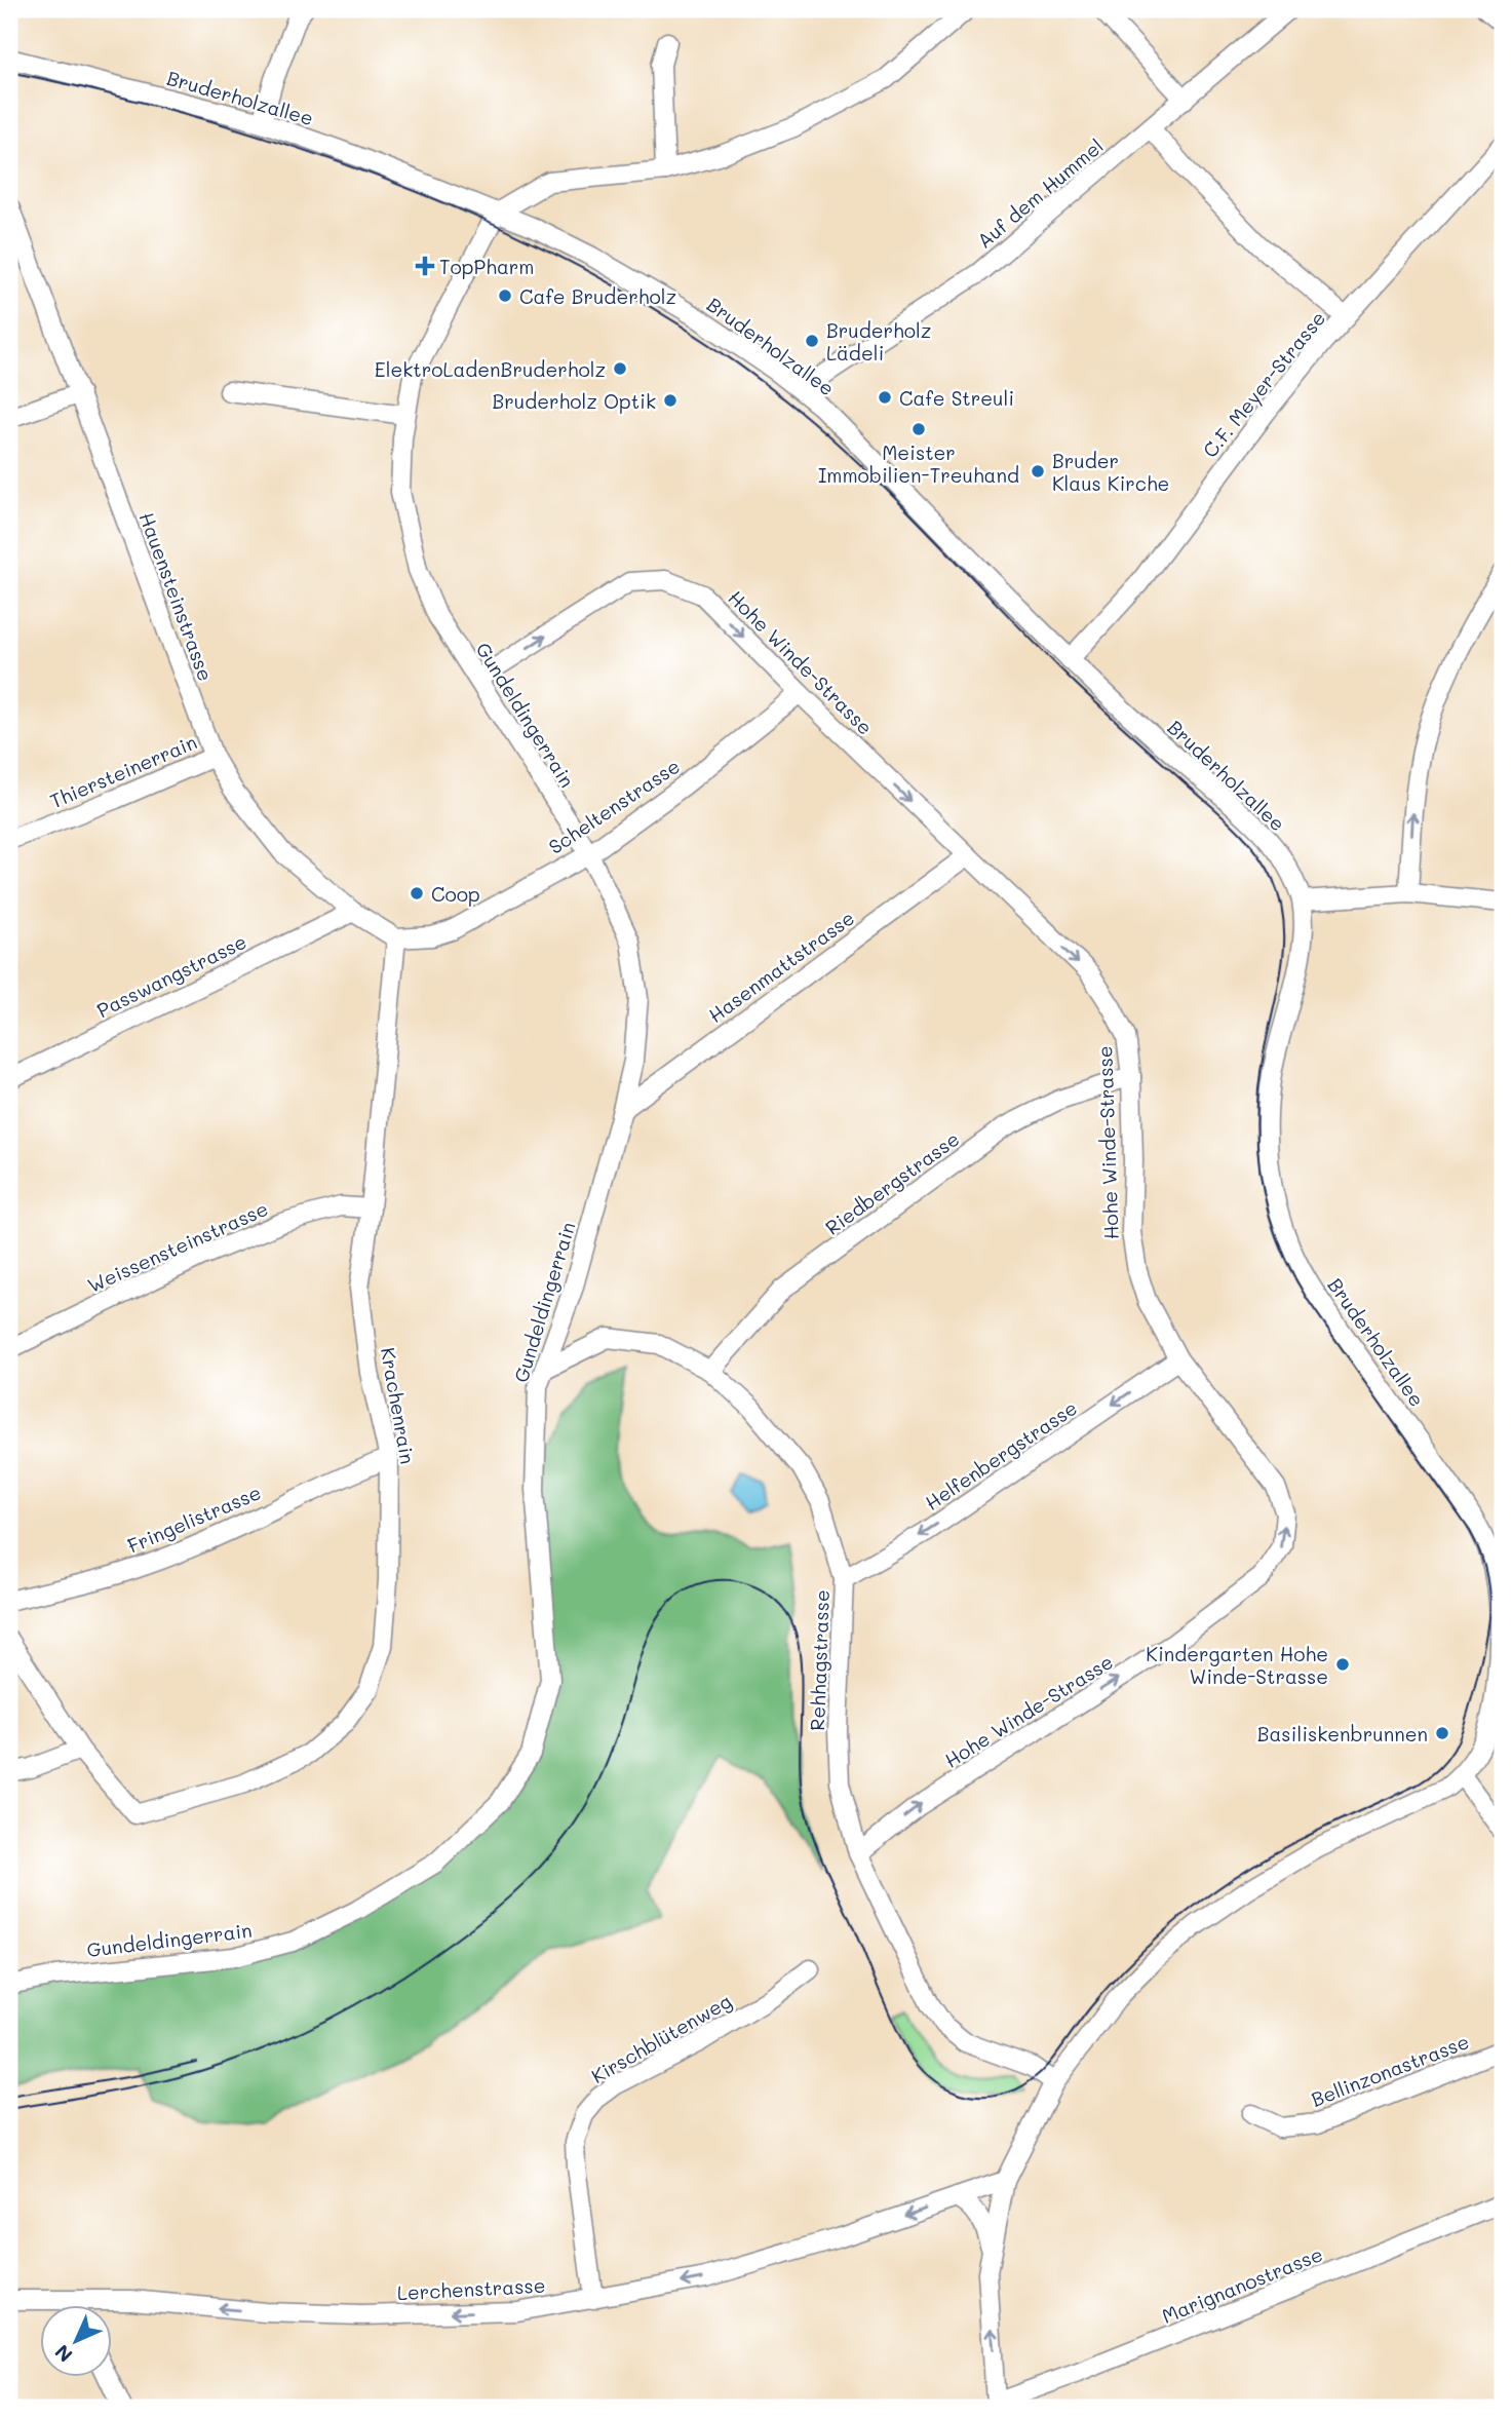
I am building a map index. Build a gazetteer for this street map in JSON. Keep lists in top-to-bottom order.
{
  "streets": {
    "street": [
      "Bruderholzallee",
      "Auf dem Hummel",
      "C.F. Meyer-Strasse",
      "Hauensteinstrasse",
      "Hohe Winde-Strasse",
      "Gundeldingerrain",
      "Thiersteinerrain",
      "Scheltenstrasse",
      "Hasenmattstrasse",
      "Passwangstrasse",
      "Riedbergstrasse",
      "Weissensteinstrasse",
      "Krachenrain",
      "Helfenbergstrasse",
      "Fringelistrasse",
      "Rehhagstrasse",
      "Kirschblütenweg",
      "Bellinzonastrasse",
      "Marignanostrasse",
      "Lerchenstrasse"
    ]
  },
  "crossings": [
    ["Bruderholzallee", "Auf dem Hummel"],
    ["Bruderholzallee", "C.F. Meyer-Strasse"],
    ["Bruderholzallee", "Gundeldingerrain"],
    ["Bruderholzallee", "Rehhagstrasse"],
    ["Bruderholzallee", "Marignanostrasse"],
    ["Bruderholzallee", "Lerchenstrasse"],
    ["Hauensteinstrasse", "Thiersteinerrain"],
    ["Hauensteinstrasse", "Scheltenstrasse"],
    ["Hauensteinstrasse", "Passwangstrasse"],
    ["Hauensteinstrasse", "Krachenrain"],
    ["Hohe Winde-Strasse", "Gundeldingerrain"],
    ["Hohe Winde-Strasse", "Scheltenstrasse"],
    ["Hohe Winde-Strasse", "Hasenmattstrasse"],
    ["Hohe Winde-Strasse", "Riedbergstrasse"],
    ["Hohe Winde-Strasse", "Helfenbergstrasse"],
    ["Hohe Winde-Strasse", "Rehhagstrasse"],
    ["Gundeldingerrain", "Scheltenstrasse"],
    ["Gundeldingerrain", "Hasenmattstrasse"],
    ["Gundeldingerrain", "Rehhagstrasse"],
    ["Scheltenstrasse", "Krachenrain"],
    ["Riedbergstrasse", "Rehhagstrasse"],
    ["Weissensteinstrasse", "Krachenrain"],
    ["Krachenrain", "Fringelistrasse"],
    ["Helfenbergstrasse", "Rehhagstrasse"],
    ["Kirschblütenweg", "Lerchenstrasse"]
  ],
  "one_way": ["Helfenbergstrasse", "Lerchenstrasse"],
  "places": {
    "health": ["TopPharm"],
    "other": [
      "Cafe Bruderholz",
      "Bruderholz Lädeli",
      "ElektroLadenBruderholz",
      "Cafe Streuli",
      "Bruderholz Optik",
      "Meister Immobilien-Treuhand",
      "Bruder Klaus Kirche",
      "Coop",
      "Kindergarten Hohe Winde-Strasse",
      "Basiliskenbrunnen"
    ]
  },
  "north": "bottom left"
}
